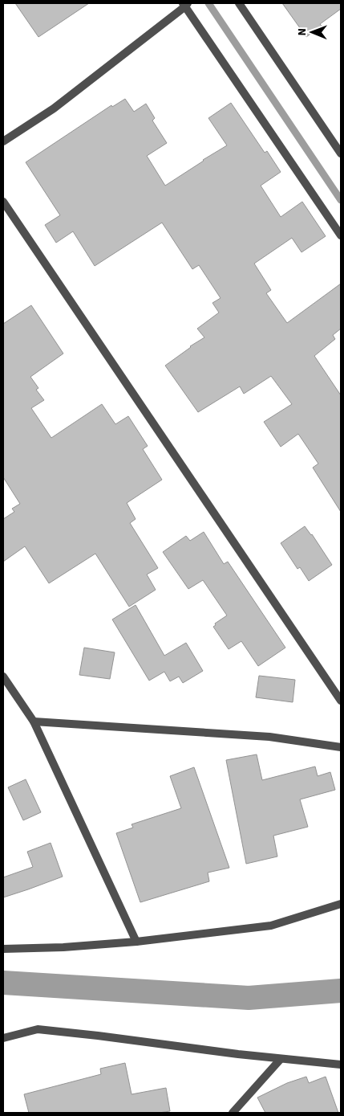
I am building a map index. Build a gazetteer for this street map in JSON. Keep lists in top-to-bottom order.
{
  "north": "left"
}
